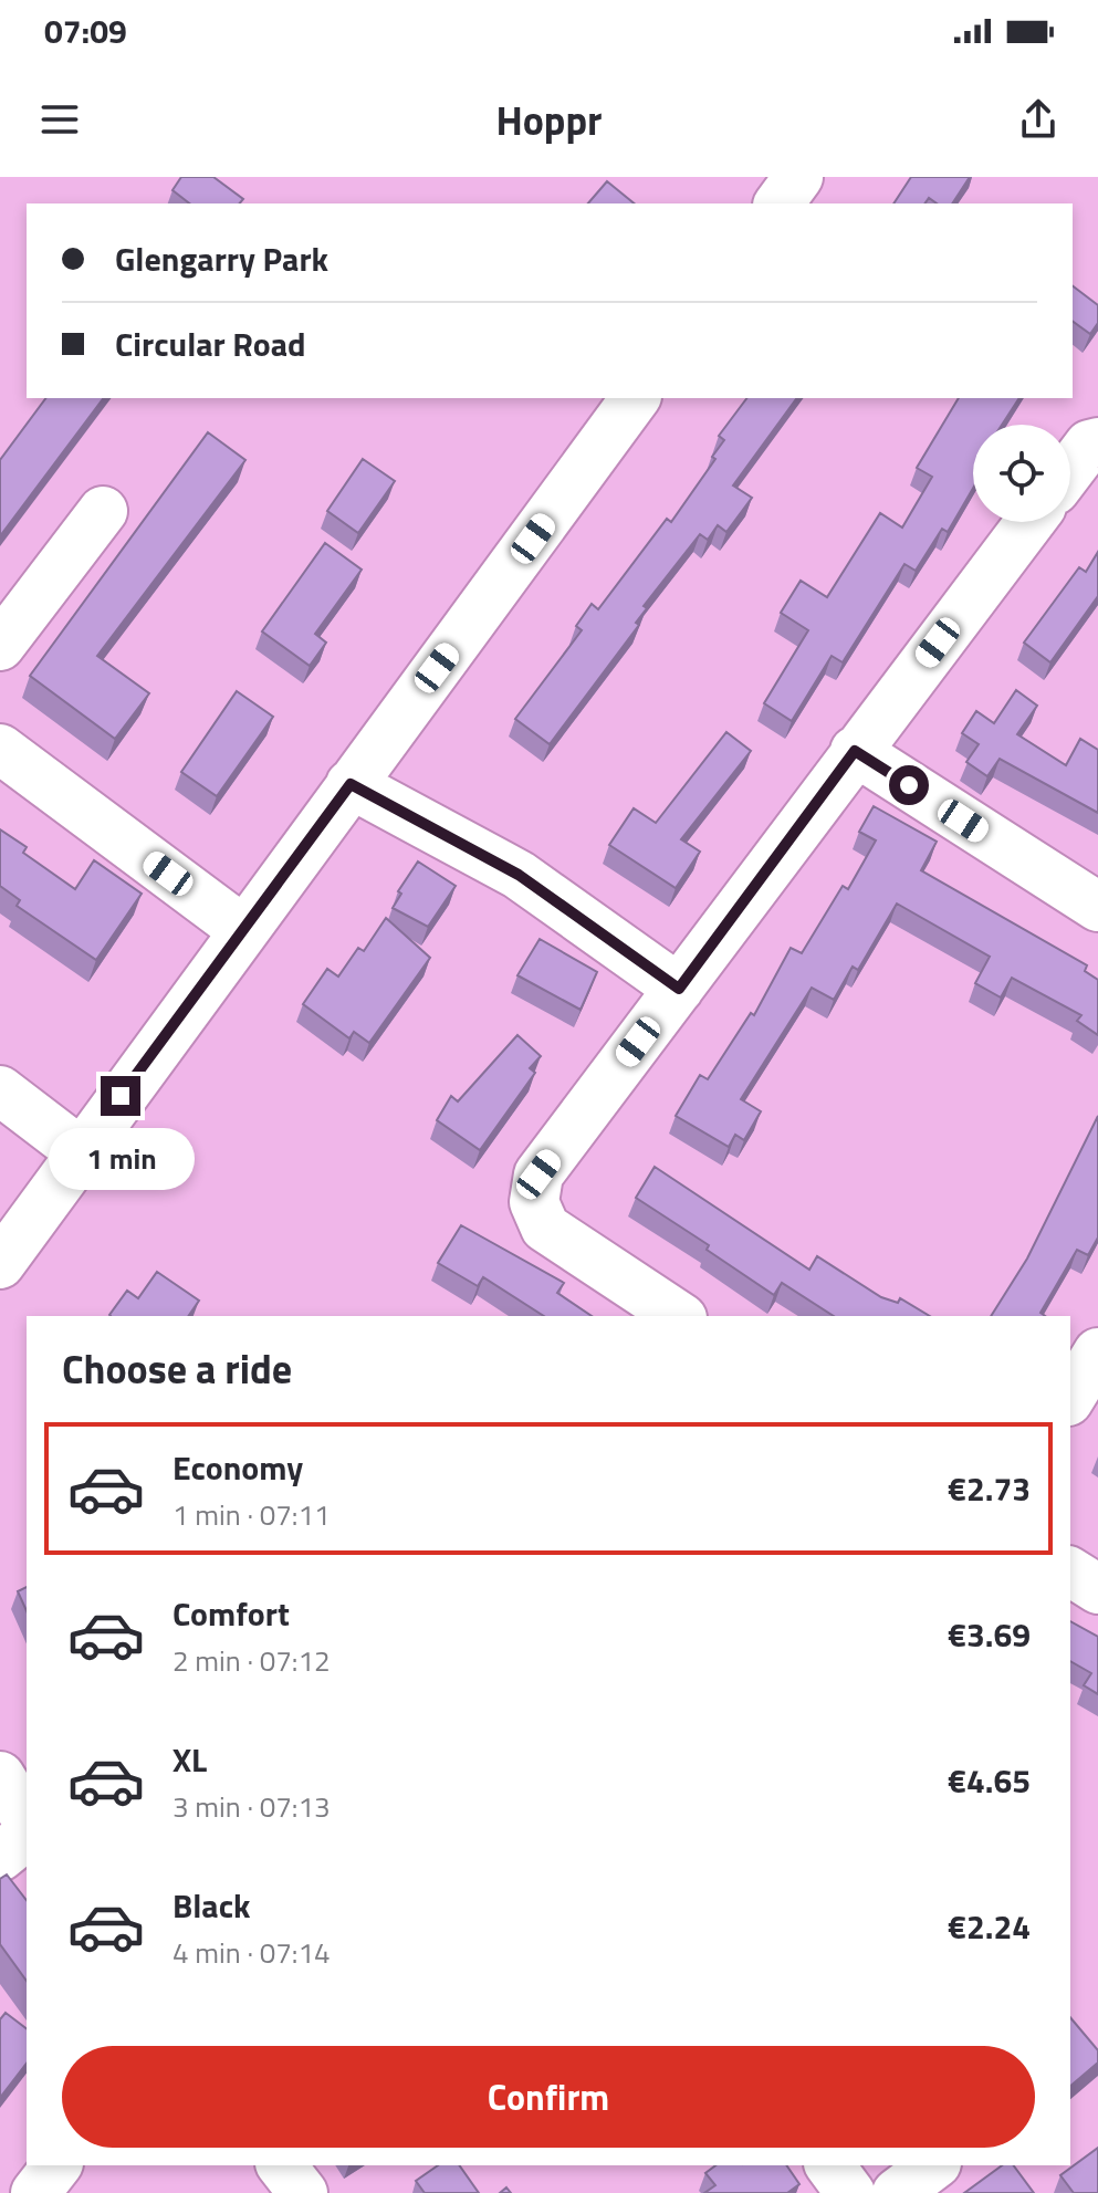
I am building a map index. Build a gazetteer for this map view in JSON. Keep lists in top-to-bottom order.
{
  "page": {
    "status": "07:09",
    "header": "Hoppr",
    "banner": ["Glengarry Park", "Circular Road"],
    "bubble": "1 min",
    "heading": "Choose a ride",
    "list": [
      {
        "name": "Economy",
        "note": "1 min · 07:11",
        "value": "€2.73"
      },
      {
        "name": "Comfort",
        "note": "2 min · 07:12",
        "value": "€3.69"
      },
      {
        "name": "XL",
        "note": "3 min · 07:13",
        "value": "€4.65"
      },
      {
        "name": "Black",
        "note": "4 min · 07:14",
        "value": "€2.24"
      }
    ],
    "buttons": "Confirm"
  }
}
